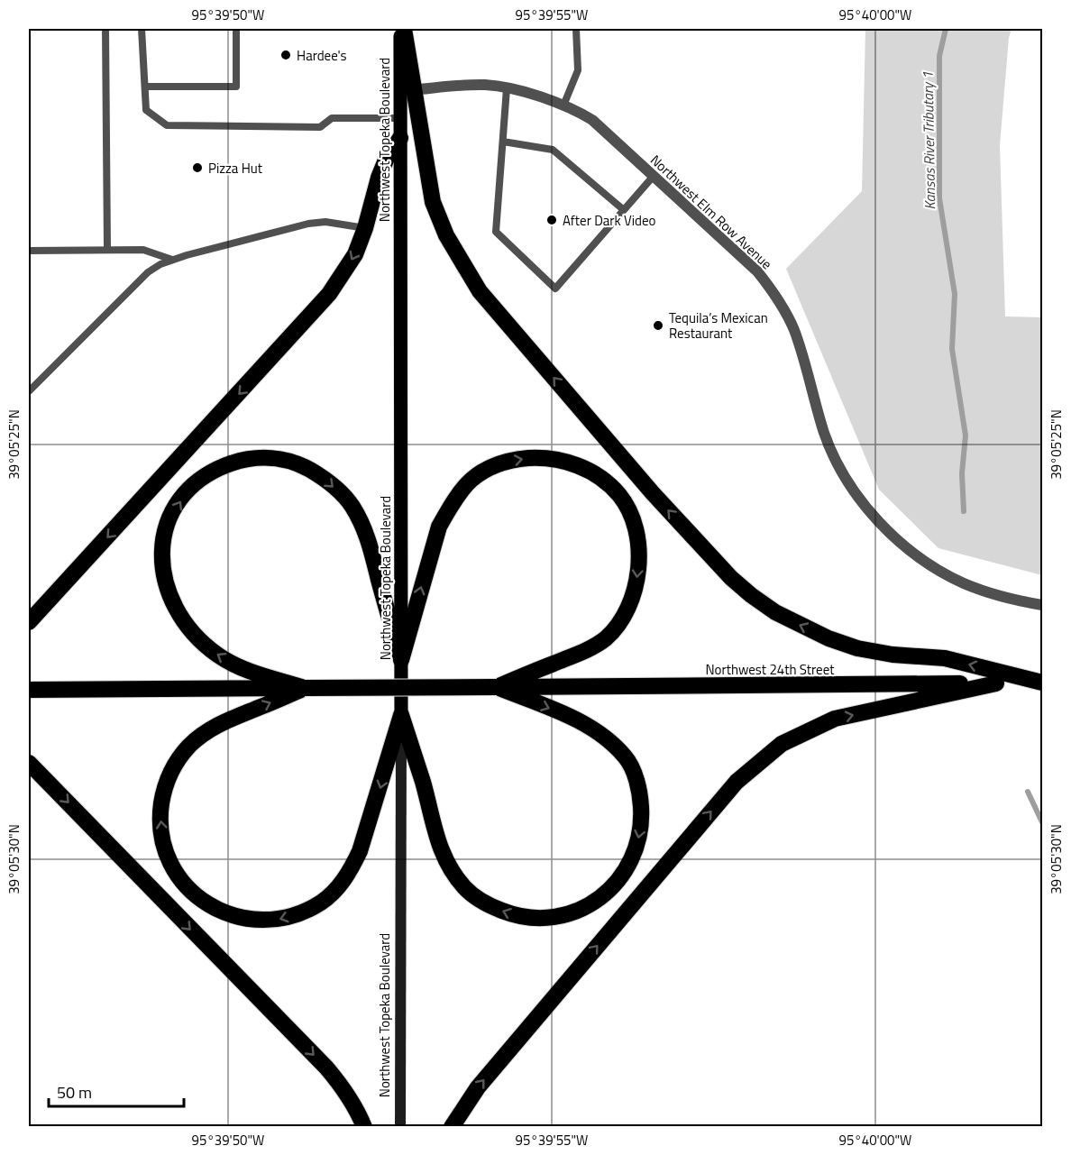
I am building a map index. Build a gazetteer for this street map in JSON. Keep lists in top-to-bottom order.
{
  "streets": {
    "highway": ["Northwest 24th Street"],
    "main road": ["Northwest Topeka Boulevard"],
    "street": ["Northwest Elm Row Avenue"]
  },
  "crossings": [
    ["Northwest Topeka Boulevard", "Northwest Elm Row Avenue"]
  ],
  "water": ["Kansas River Tributary 1"],
  "places": [
    "Hardee's",
    "Pizza Hut",
    "After Dark Video",
    "Tequila’s Mexican Restaurant"
  ],
  "scale_bar": "50 m",
  "coordinates": [
    "95°39'50\"W",
    "95°39'55\"W",
    "95°40'00\"W",
    "39°05'25\"N",
    "39°05'30\"N"
  ]
}
